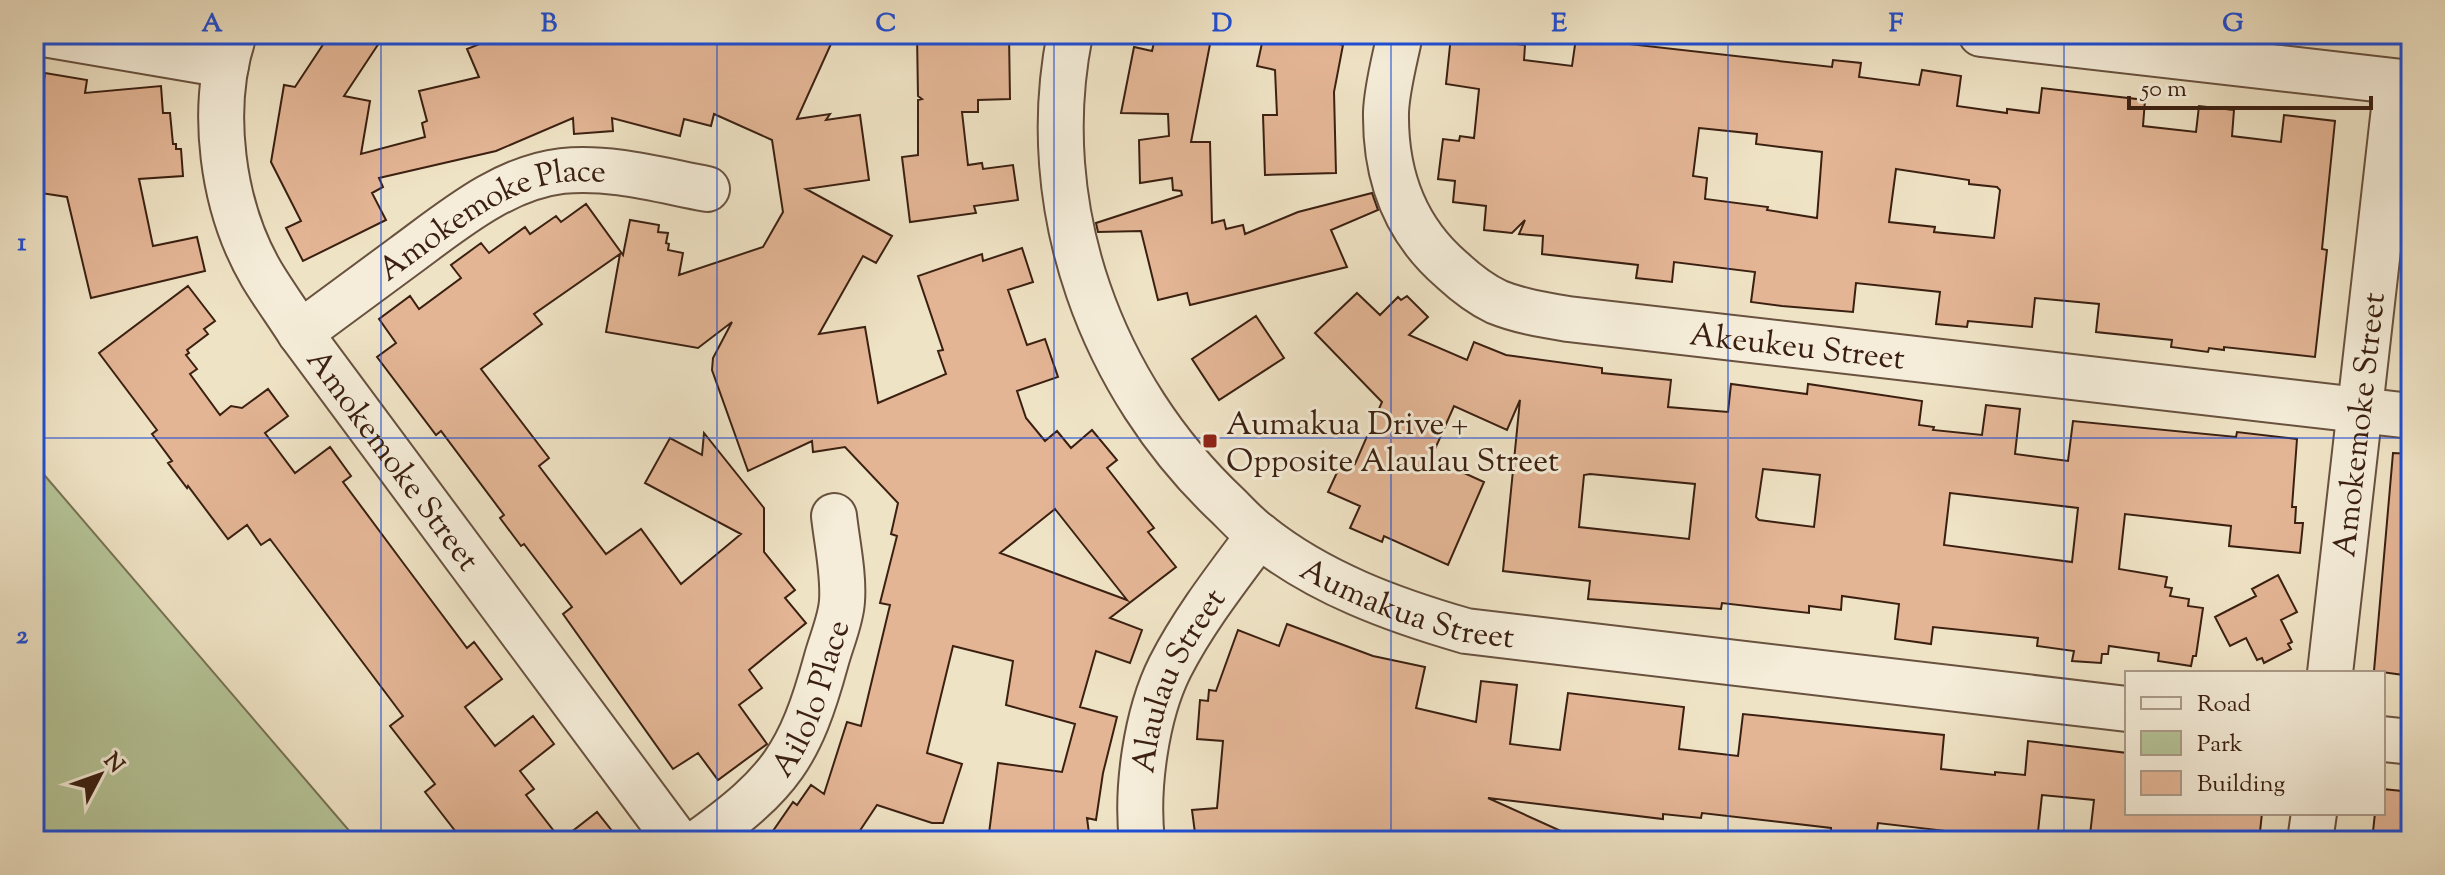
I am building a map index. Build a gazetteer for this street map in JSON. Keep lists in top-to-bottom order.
{
  "streets": {
    "street": [
      "Amokemoke Place",
      "Akeukeu Street",
      "Amokemoke Street",
      "Aumakua Street",
      "Alaulau Street",
      "Ailolo Place"
    ]
  },
  "crossings": [
    ["Amokemoke Place", "Amokemoke Street"],
    ["Akeukeu Street", "Amokemoke Street"],
    ["Aumakua Street", "Alaulau Street"]
  ],
  "places": {
    "transit": ["Aumakua Drive + Opposite Alaulau Street"]
  },
  "legend": ["Road", "Park", "Building"],
  "scale_bar": "50 m",
  "north": "top right",
  "grid": {
    "columns": [
      "A",
      "B",
      "C",
      "D",
      "E",
      "F",
      "G"
    ],
    "rows": ["1", "2"]
  }
}
